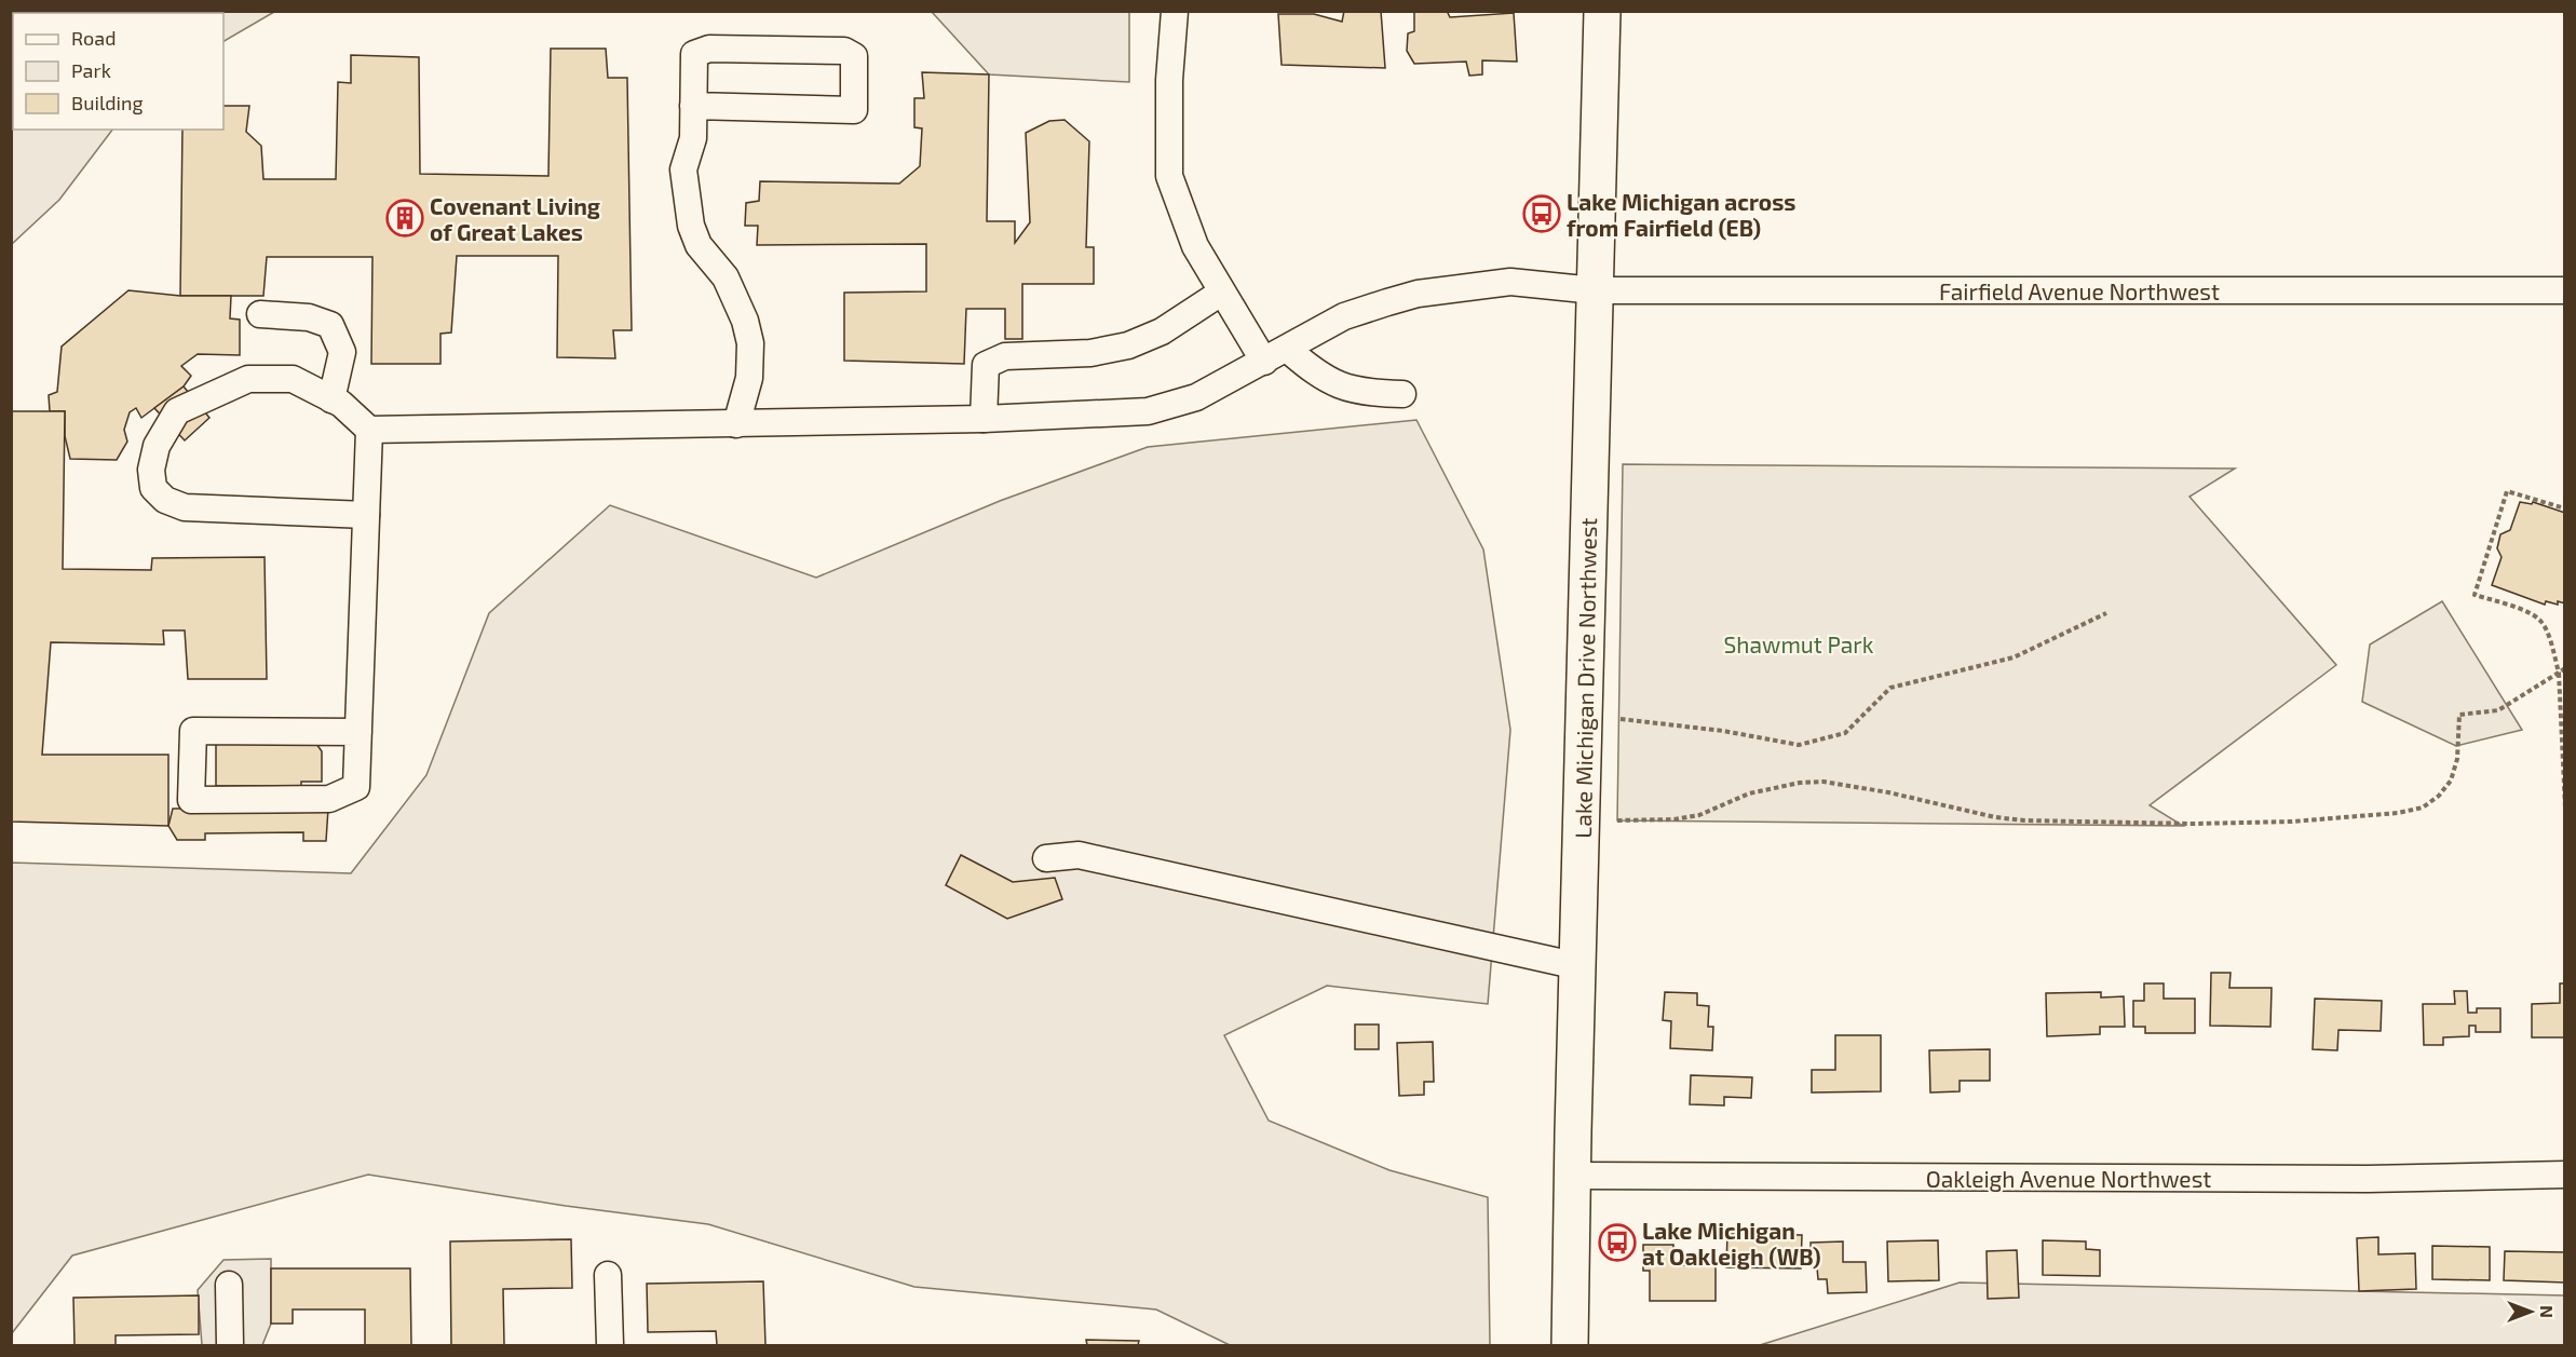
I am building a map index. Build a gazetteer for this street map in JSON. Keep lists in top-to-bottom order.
{
  "streets": {
    "highway": ["Lake Michigan Drive Northwest"],
    "street": ["Fairfield Avenue Northwest", "Oakleigh Avenue Northwest"]
  },
  "crossings": [
    ["Fairfield Avenue Northwest", "Lake Michigan Drive Northwest"],
    ["Lake Michigan Drive Northwest", "Oakleigh Avenue Northwest"]
  ],
  "parks": ["Shawmut Park"],
  "places": {
    "bus stop": ["Lake Michigan across from Fairfield (EB)", "Lake Michigan at Oakleigh (WB)"],
    "building": ["Covenant Living of Great Lakes"]
  },
  "legend": ["Road", "Park", "Building"],
  "north": "right"
}
